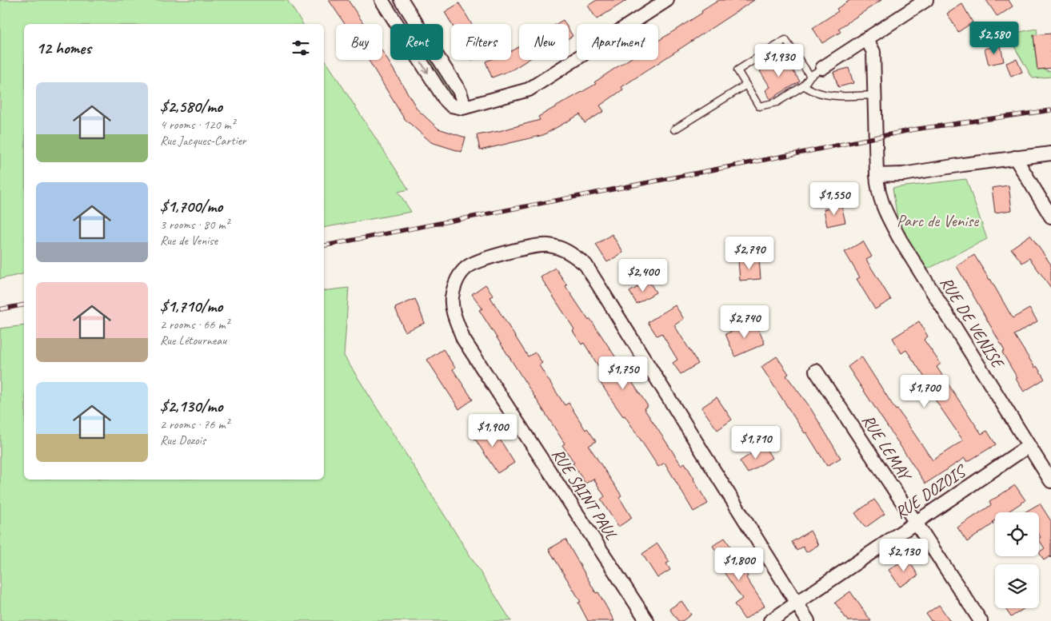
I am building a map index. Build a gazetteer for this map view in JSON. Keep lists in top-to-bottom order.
{
  "streets": {
    "street": [
      "RUE DE VENISE",
      "RUE LEMAY",
      "RUE DOZOIS",
      "RUE SAINT PAUL"
    ]
  },
  "crossings": [
    ["RUE DE VENISE", "RUE DOZOIS"],
    ["RUE LEMAY", "RUE DOZOIS"],
    ["RUE DOZOIS", "RUE SAINT PAUL"]
  ],
  "parks": ["Parc de Venise"],
  "page": {
    "price": [
      "$2,580",
      "$1,930",
      "$1,550",
      "$2,790",
      "$2,400",
      "$2,740",
      "$1,750",
      "$1,700",
      "$1,900",
      "$1,710",
      "$2,130",
      "$1,800"
    ],
    "chip": [
      "Buy",
      "Rent",
      "Filters",
      "New",
      "Apartment"
    ],
    "heading": "12 homes",
    "list": [
      {
        "name": "$2,580/mo",
        "note": "4 rooms · 120 m² · Rue Jacques-Cartier"
      },
      {
        "name": "$1,700/mo",
        "note": "3 rooms · 80 m² · Rue de Venise"
      },
      {
        "name": "$1,710/mo",
        "note": "2 rooms · 66 m² · Rue Létourneau"
      },
      {
        "name": "$2,130/mo",
        "note": "2 rooms · 76 m² · Rue Dozois"
      }
    ]
  }
}
